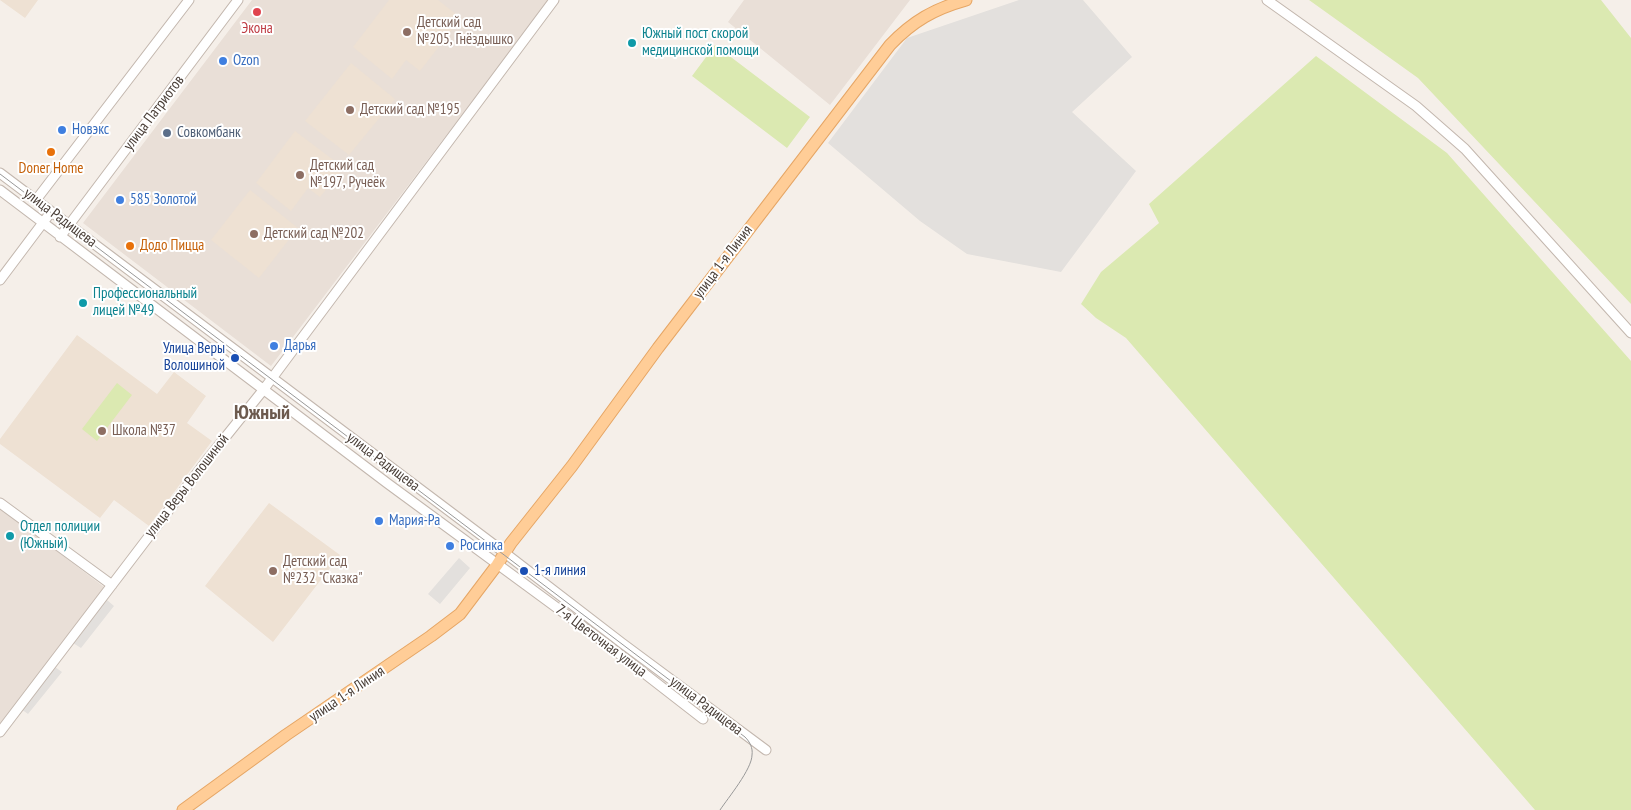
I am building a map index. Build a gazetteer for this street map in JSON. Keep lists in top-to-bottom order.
{
  "streets": {
    "main road": ["улица 1-я Линия"],
    "street": [
      "улица Патриотов",
      "улица Радищева",
      "улица Веры Волошиной",
      "7-я Цветочная улица"
    ]
  },
  "crossings": [
    ["улица Патриотов", "улица Радищева"],
    ["улица Радищева", "улица 1-я Линия"],
    ["улица Радищева", "улица Веры Волошиной"],
    ["улица Радищева", "7-я Цветочная улица"],
    ["улица 1-я Линия", "7-я Цветочная улица"]
  ],
  "districts": ["Южный"],
  "places": [
    "Экона",
    "Детский сад №205, Гнёздышко",
    "Южный пост скорой медицинской помощи",
    "Ozon",
    "Детский сад №195",
    "Новэкс",
    "Совкомбанк",
    "Doner Home",
    "Детский сад №197, Ручеёк",
    "585 Золотой",
    "Детский сад №202",
    "Додо Пицца",
    "Профессиональный лицей №49",
    "Дарья",
    "Улица Веры Волошиной",
    "Школа №37",
    "Мария-Ра",
    "Отдел полиции (Южный)",
    "Росинка",
    "Детский сад №232 \"Сказка\"",
    "1-я линия"
  ]
}
